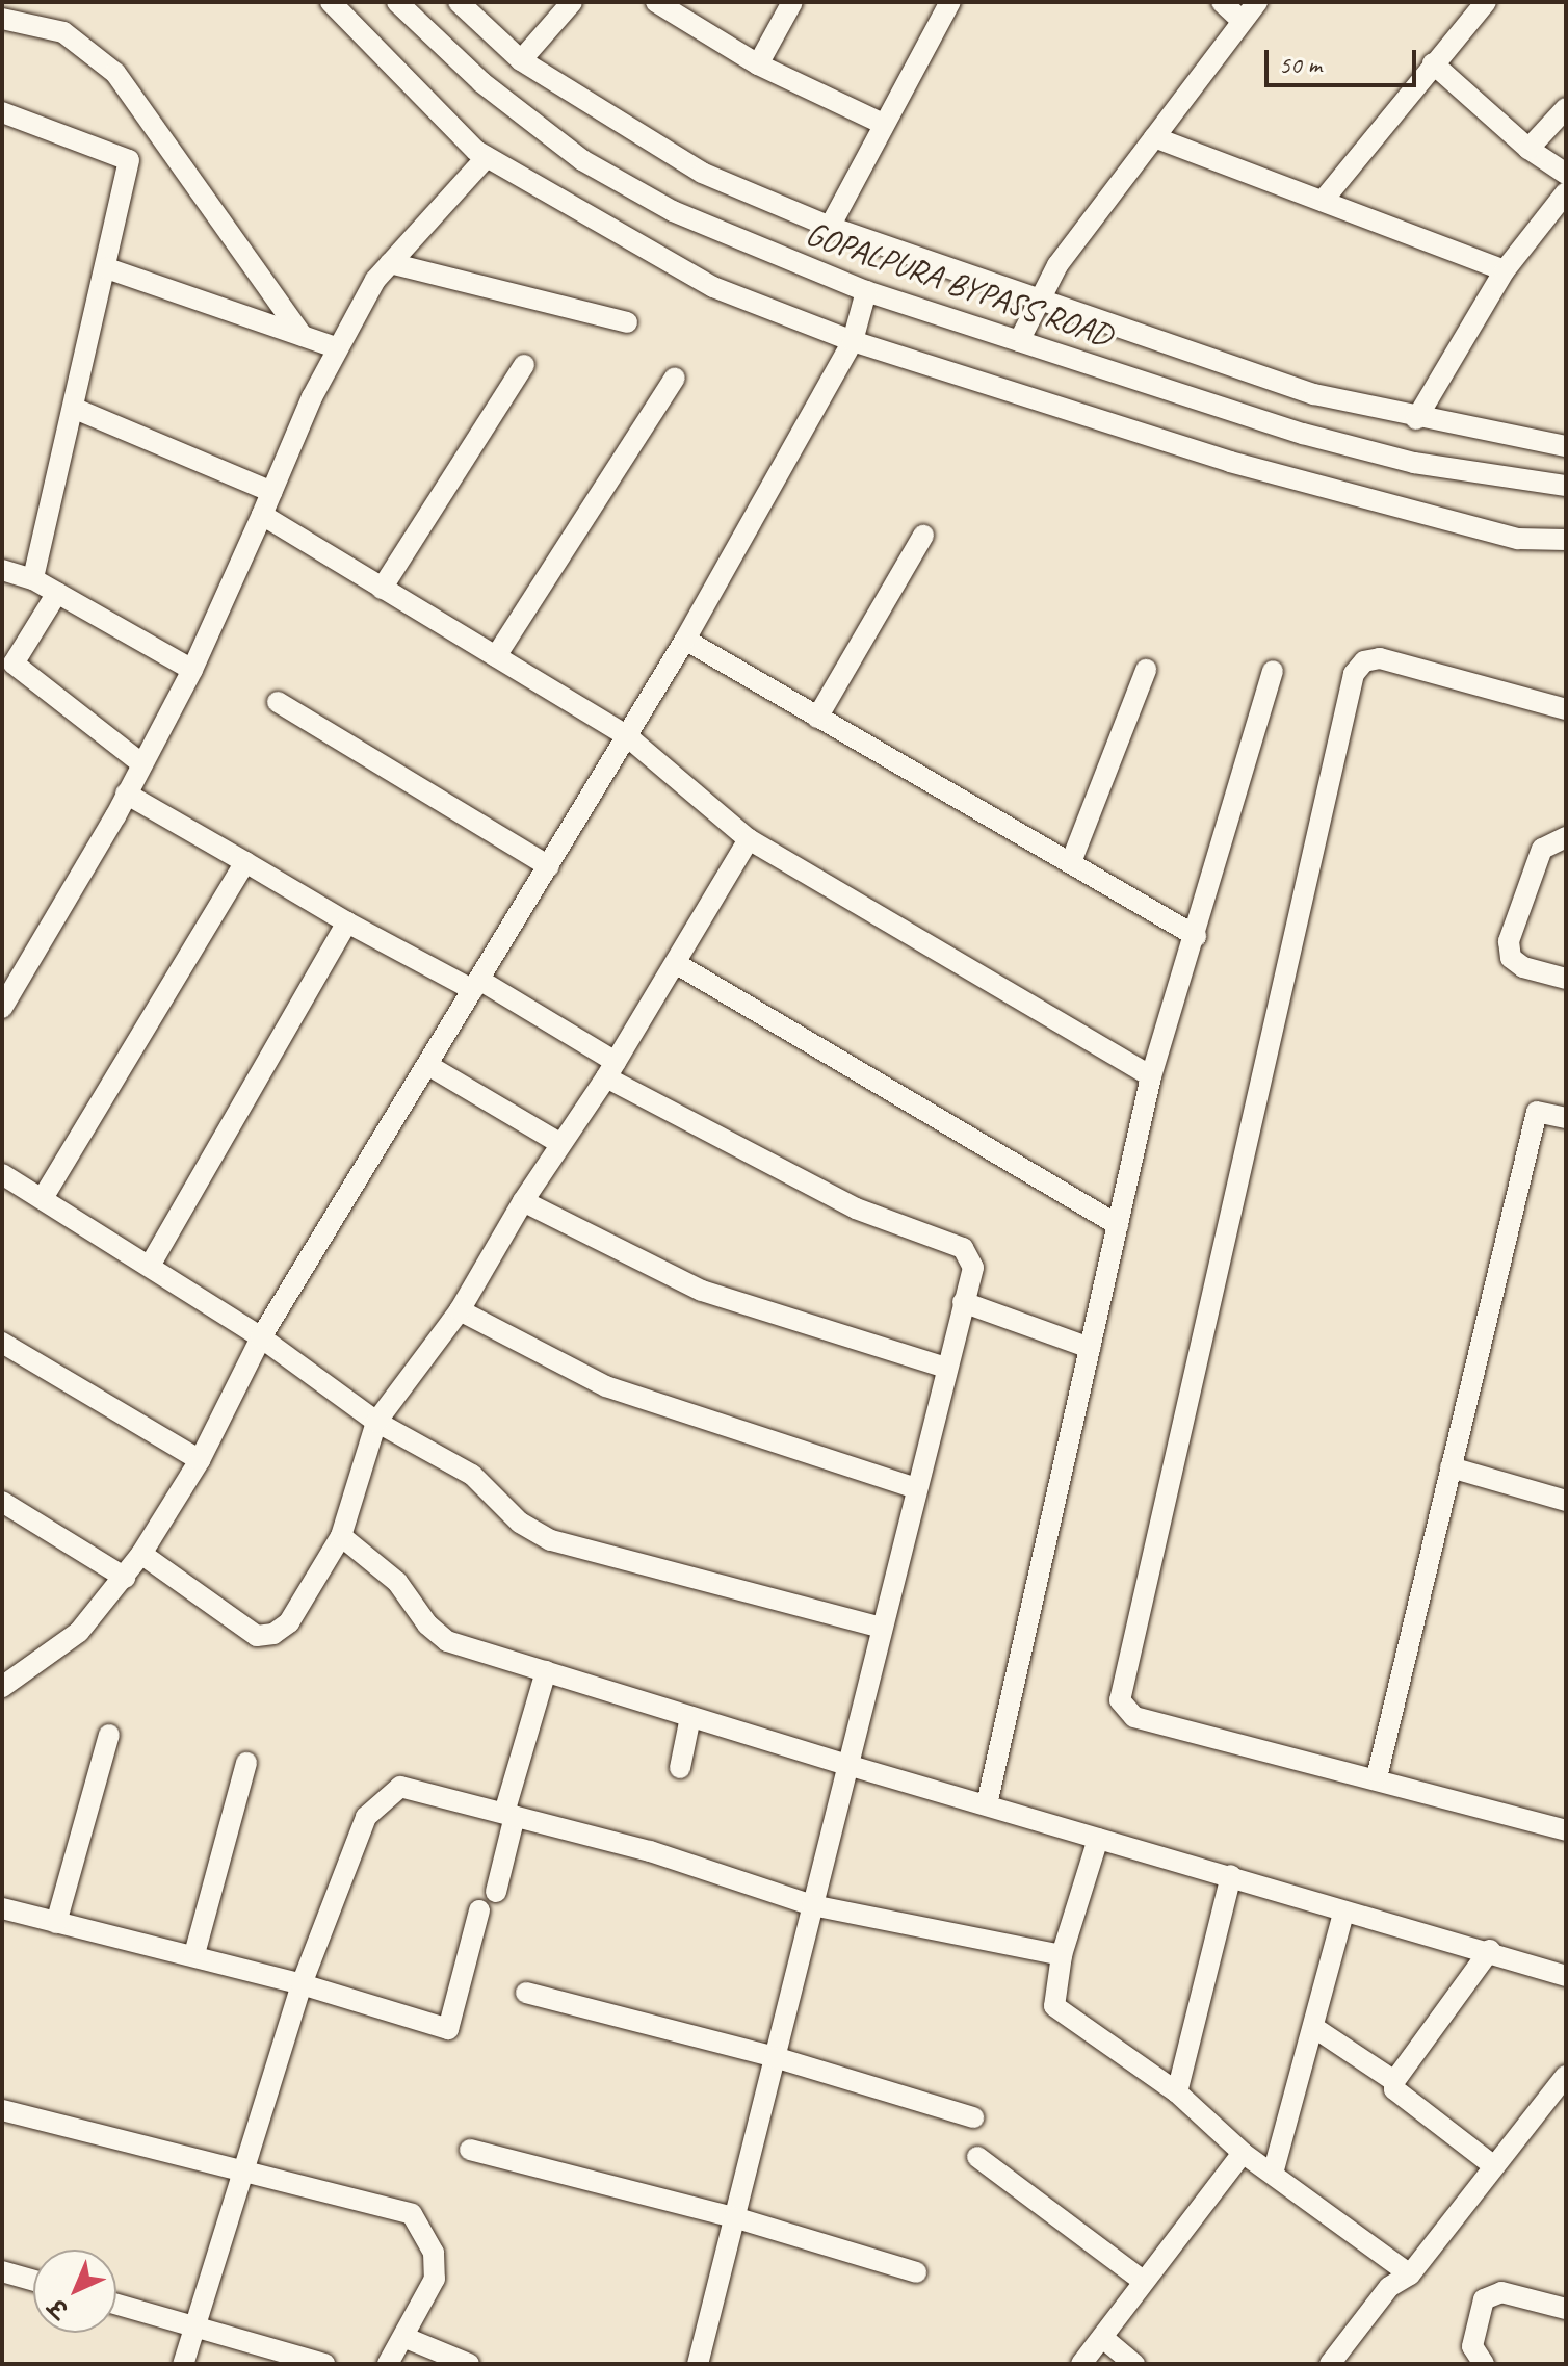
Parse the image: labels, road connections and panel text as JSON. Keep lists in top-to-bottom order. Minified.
{"streets":{"street":["GOPALPURA BYPASS ROAD"]},"scale_bar":"50 m","north":"bottom left"}
